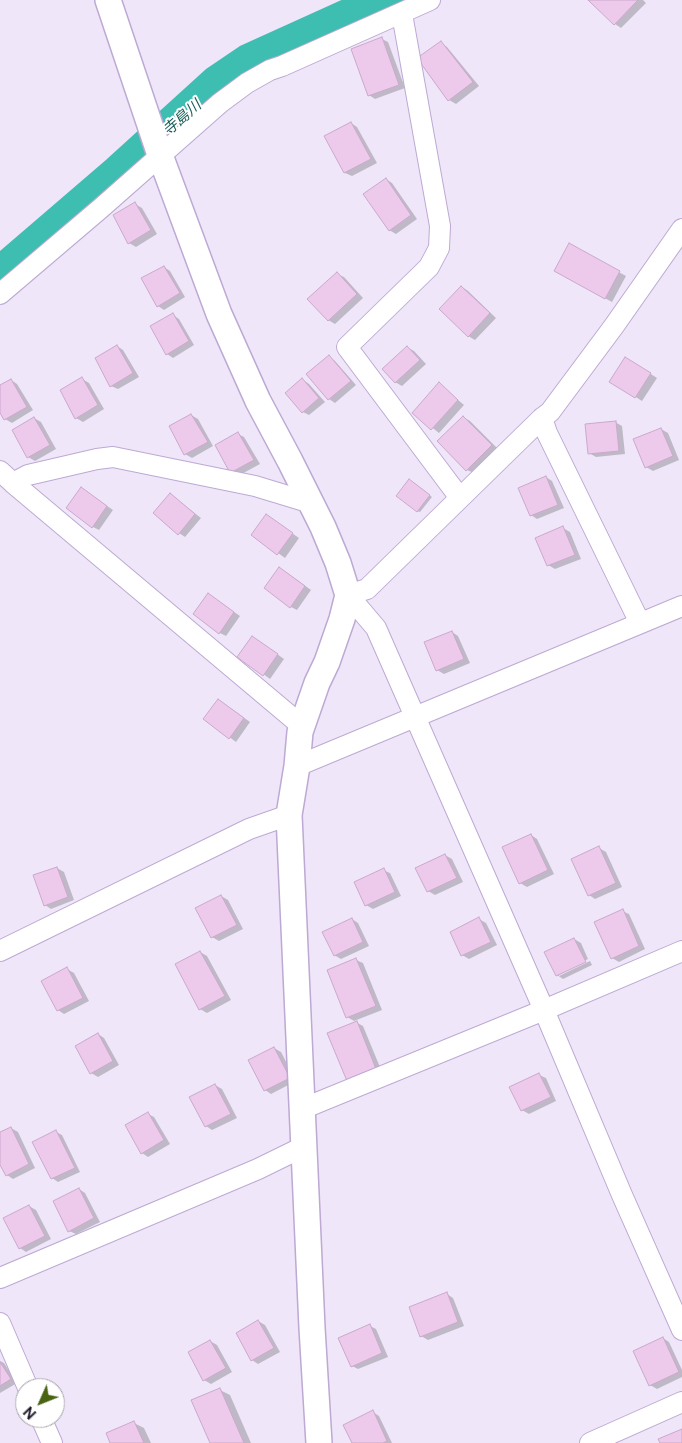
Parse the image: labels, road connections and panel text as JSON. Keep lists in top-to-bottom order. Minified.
{"water":["寺島川"],"north":"bottom left"}
